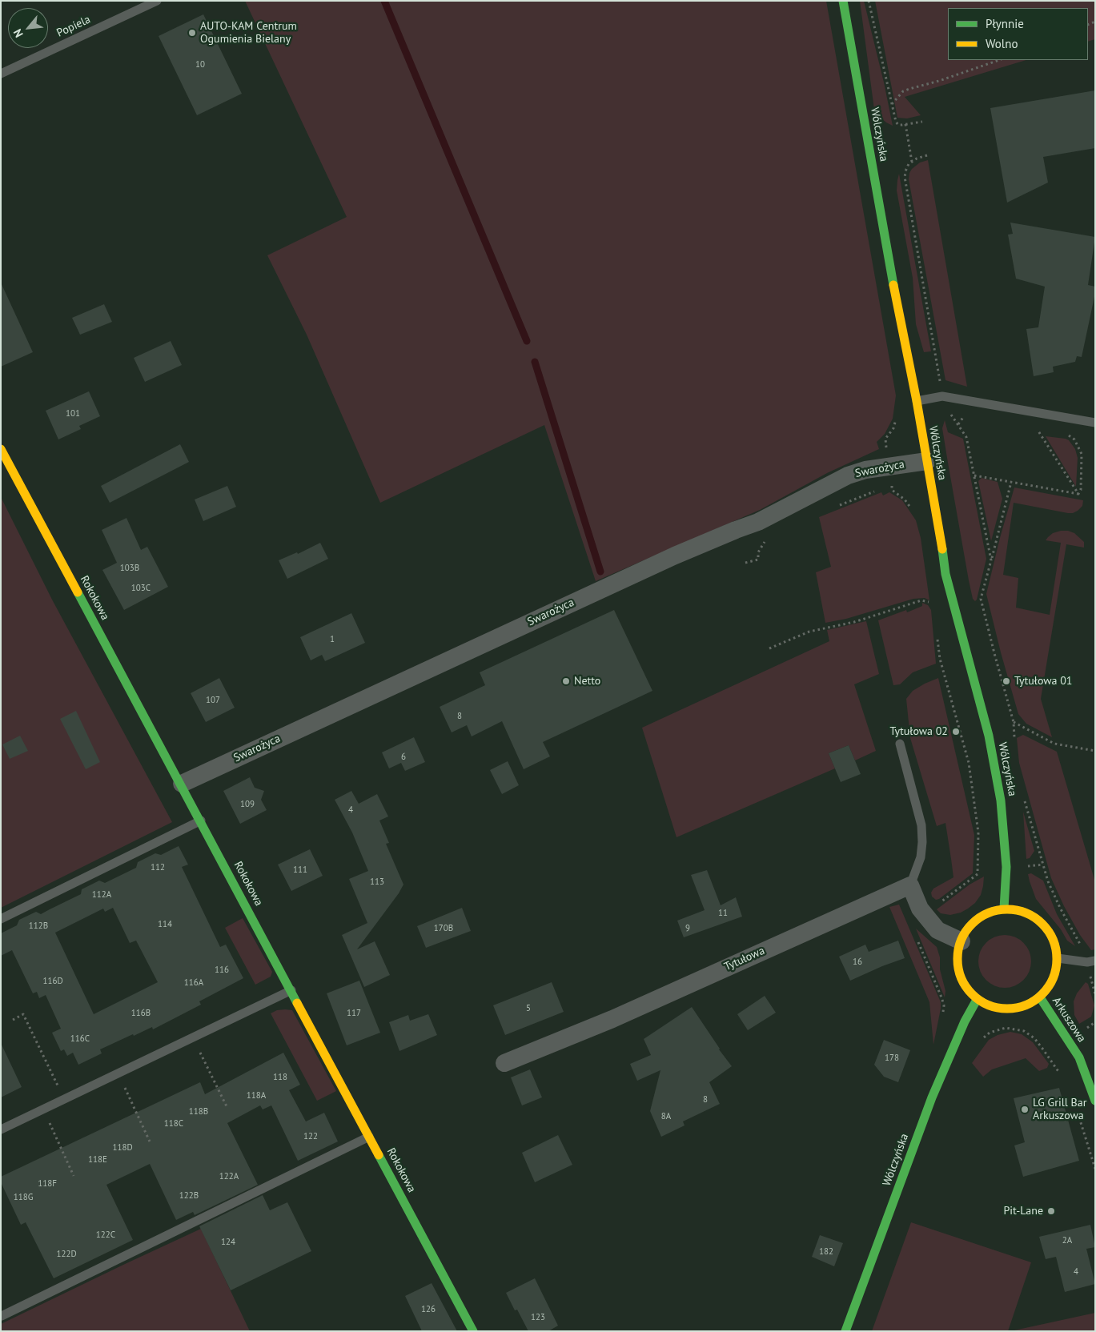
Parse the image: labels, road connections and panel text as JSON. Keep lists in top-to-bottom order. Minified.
{"streets":{"main road":["Wólczyńska","Rokokowa","Arkuszowa"],"street":["Swarożyca","Tytułowa"],"lane":["Popiela"]},"crossings":[["Wólczyńska","Swarożyca"],["Wólczyńska","Arkuszowa"],["Swarożyca","Rokokowa"]],"places":["AUTO-KAM Centrum Ogumienia Bielany","Netto","Tytułowa 01","Tytułowa 02","LG Grill Bar Arkuszowa","Pit-Lane"],"house_numbers":["10","101","103B","103C","1","107","8","6","109","4","112","111","113","112A","11","114","112B","170B","9","16","116","116D","116A","5","116B","117","116C","178","118","118A","8","118B","8A","118C","122","118D","118E","122A","118F","122B","118G","122C","2A","124","182","122D","4","126","123"],"legend":["Płynnie","Wolno"],"north":"bottom left"}
